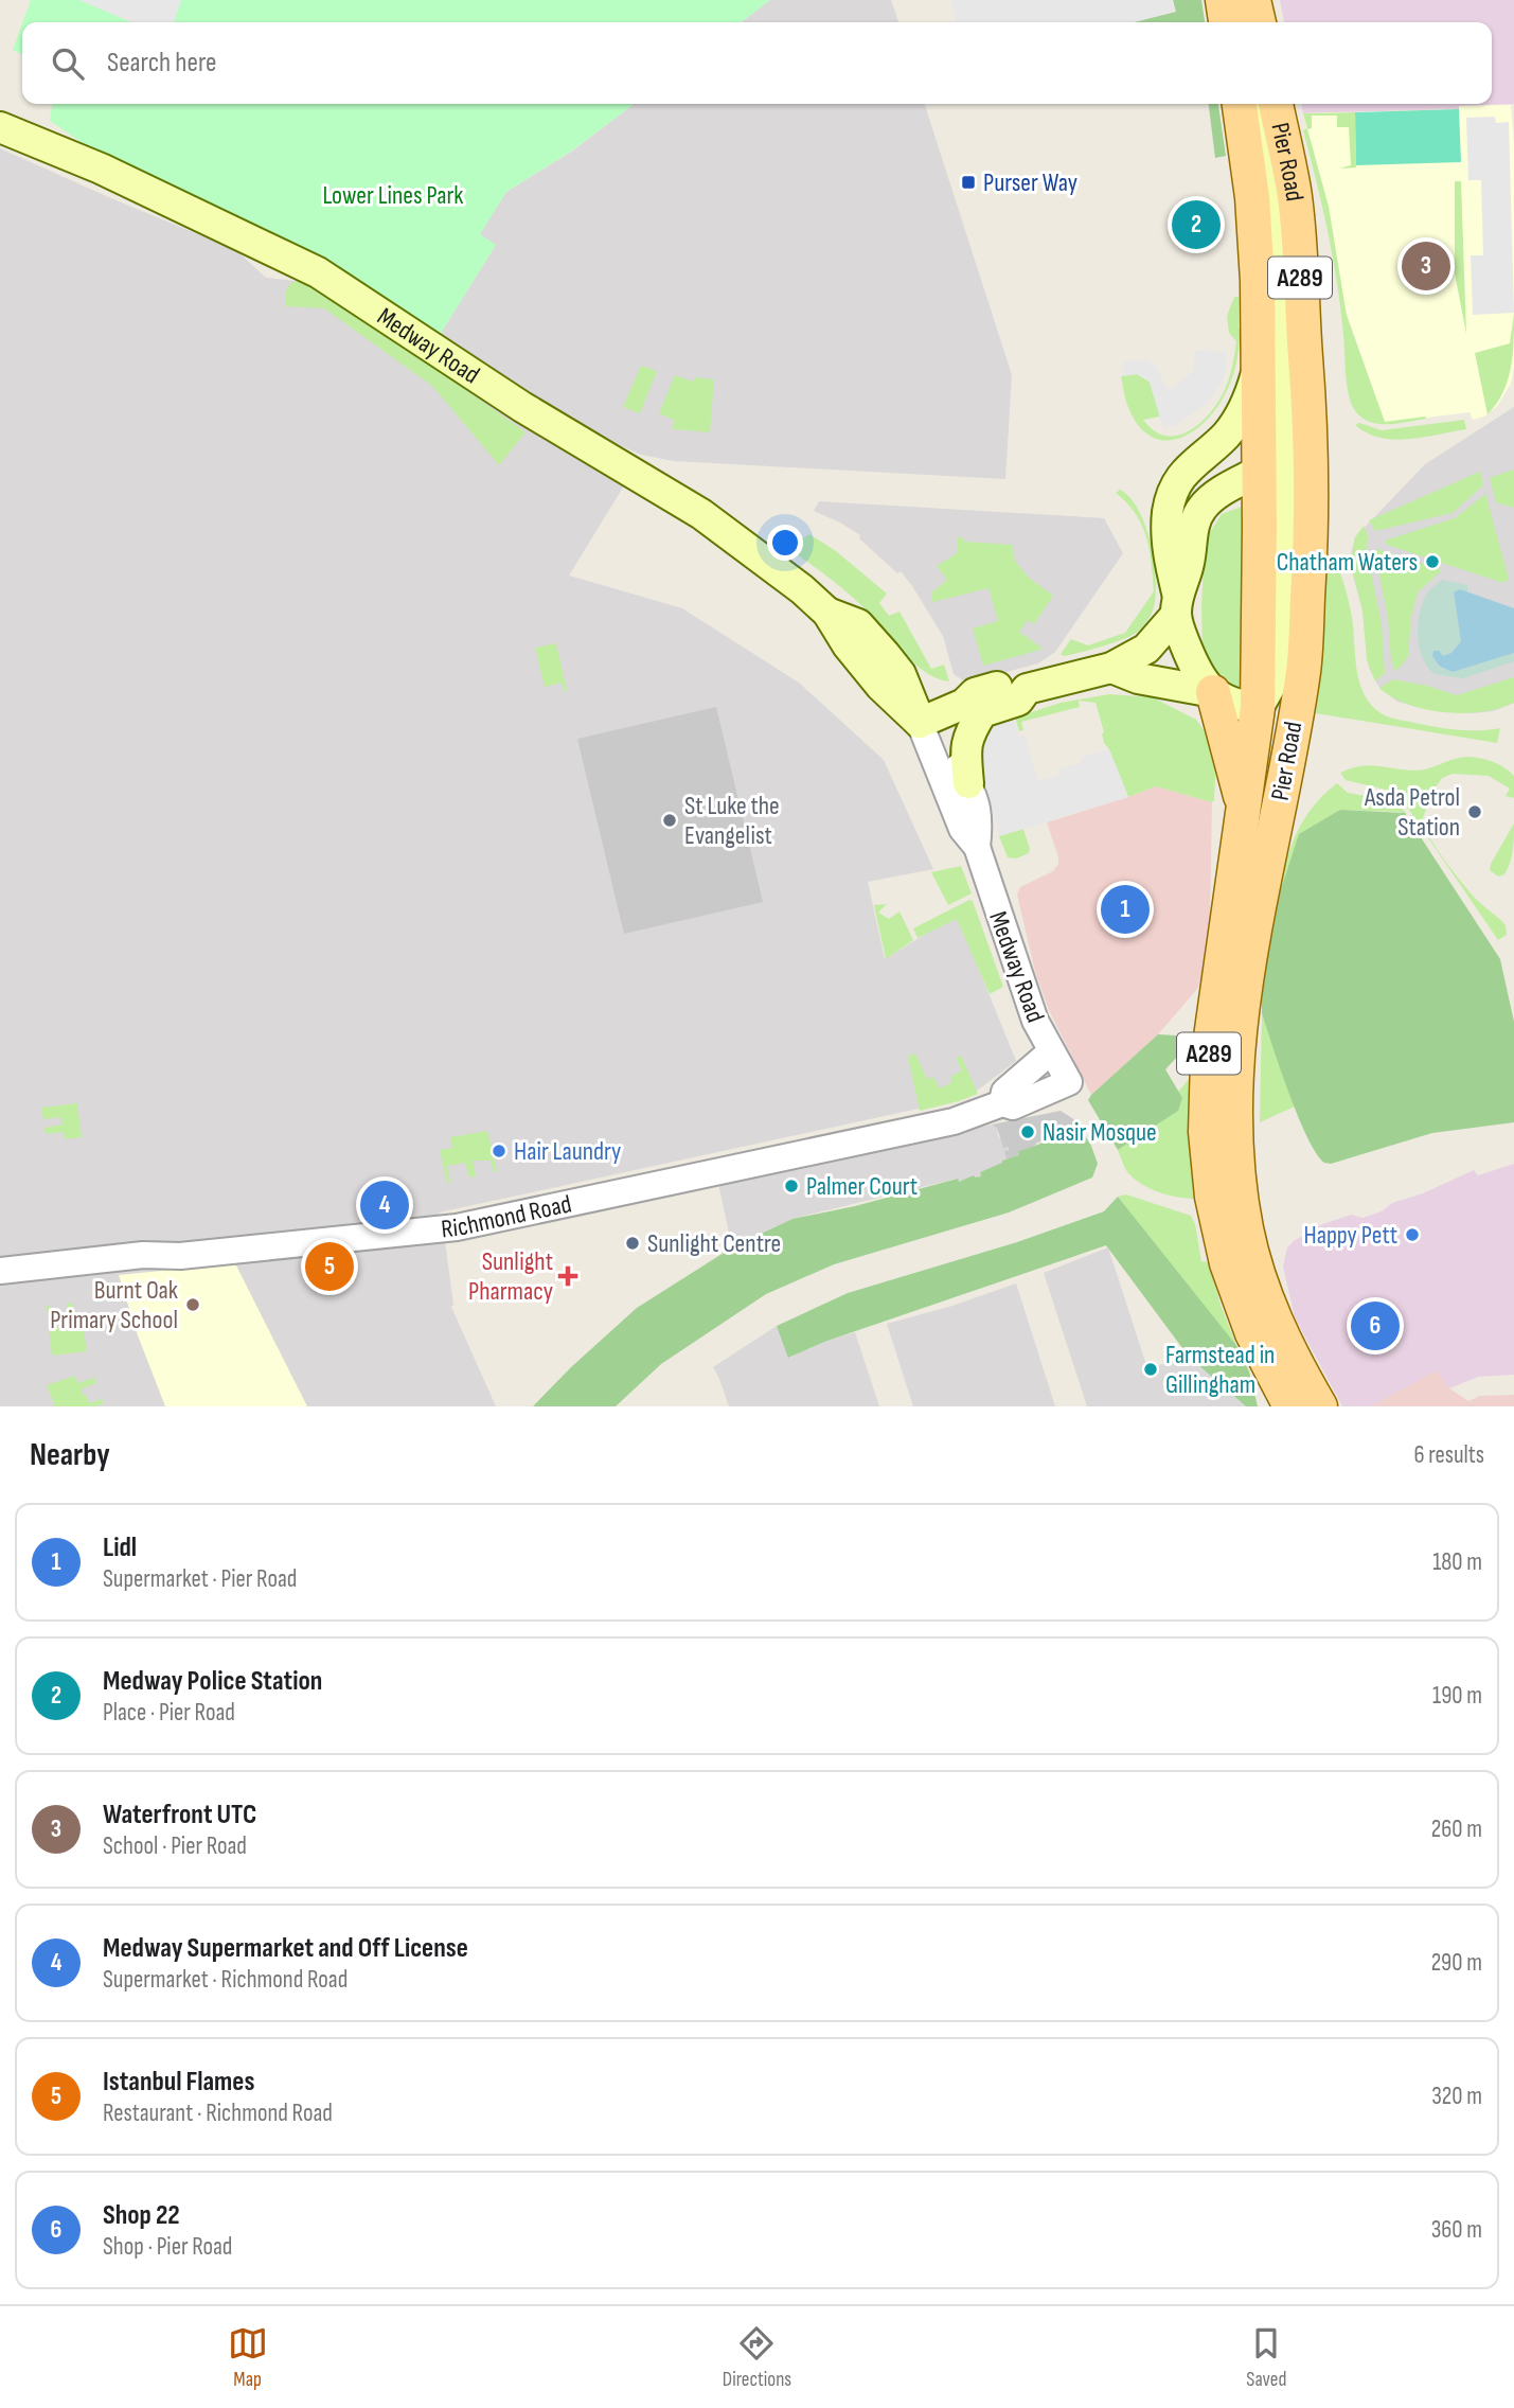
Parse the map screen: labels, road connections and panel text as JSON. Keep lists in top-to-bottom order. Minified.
{"streets":{"main road":["Pier Road","A289","Medway Road"],"street":["Richmond Road"]},"crossings":[["Medway Road","Richmond Road"]],"parks":["Lower Lines Park"],"places":{"transit":["Purser Way"],"other":["Chatham Waters","Asda Petrol Station","St Luke the Evangelist","Nasir Mosque","Hair Laundry","Palmer Court","Happy Pett","Sunlight Centre","Burnt Oak Primary School","Farmstead in Gillingham"],"health":["Sunlight Pharmacy"]},"page":{"search":"Search here","pins":["2","3","1","4","5","6"],"heading":["Nearby","6 results"],"list":[{"mark":"1","name":"Lidl","note":"Supermarket · Pier Road","value":"180 m"},{"mark":"2","name":"Medway Police Station","note":"Place · Pier Road","value":"190 m"},{"mark":"3","name":"Waterfront UTC","note":"School · Pier Road","value":"260 m"},{"mark":"4","name":"Medway Supermarket and Off License","note":"Supermarket · Richmond Road","value":"290 m"},{"mark":"5","name":"Istanbul Flames","note":"Restaurant · Richmond Road","value":"320 m"},{"mark":"6","name":"Shop 22","note":"Shop · Pier Road","value":"360 m"}],"nav":["Map","Directions","Saved"]}}
